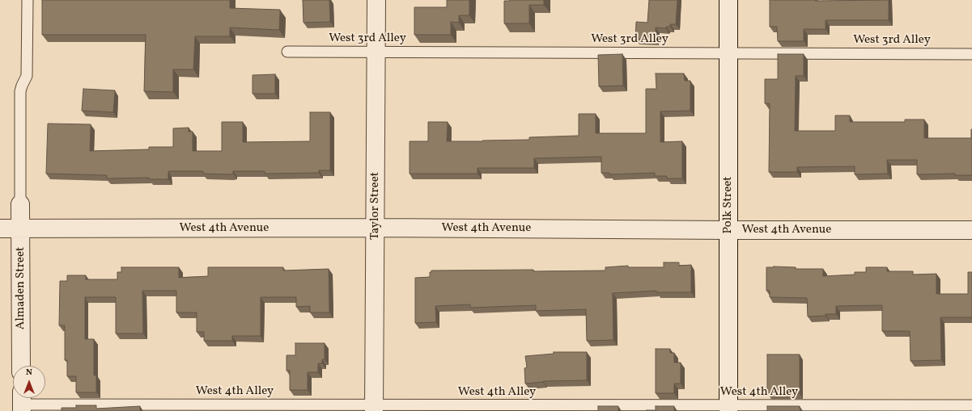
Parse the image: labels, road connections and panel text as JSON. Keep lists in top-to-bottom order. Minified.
{"streets":{"street":["Polk Street","Taylor Street","West 4th Avenue","Almaden Street"],"lane":["West 3rd Alley","West 4th Alley"]},"crossings":[["West 3rd Alley","Polk Street"],["West 3rd Alley","Taylor Street"],["Polk Street","West 4th Avenue"],["Polk Street","West 4th Alley"],["Taylor Street","West 4th Avenue"],["Taylor Street","West 4th Alley"],["West 4th Avenue","Almaden Street"]],"north":"top"}
